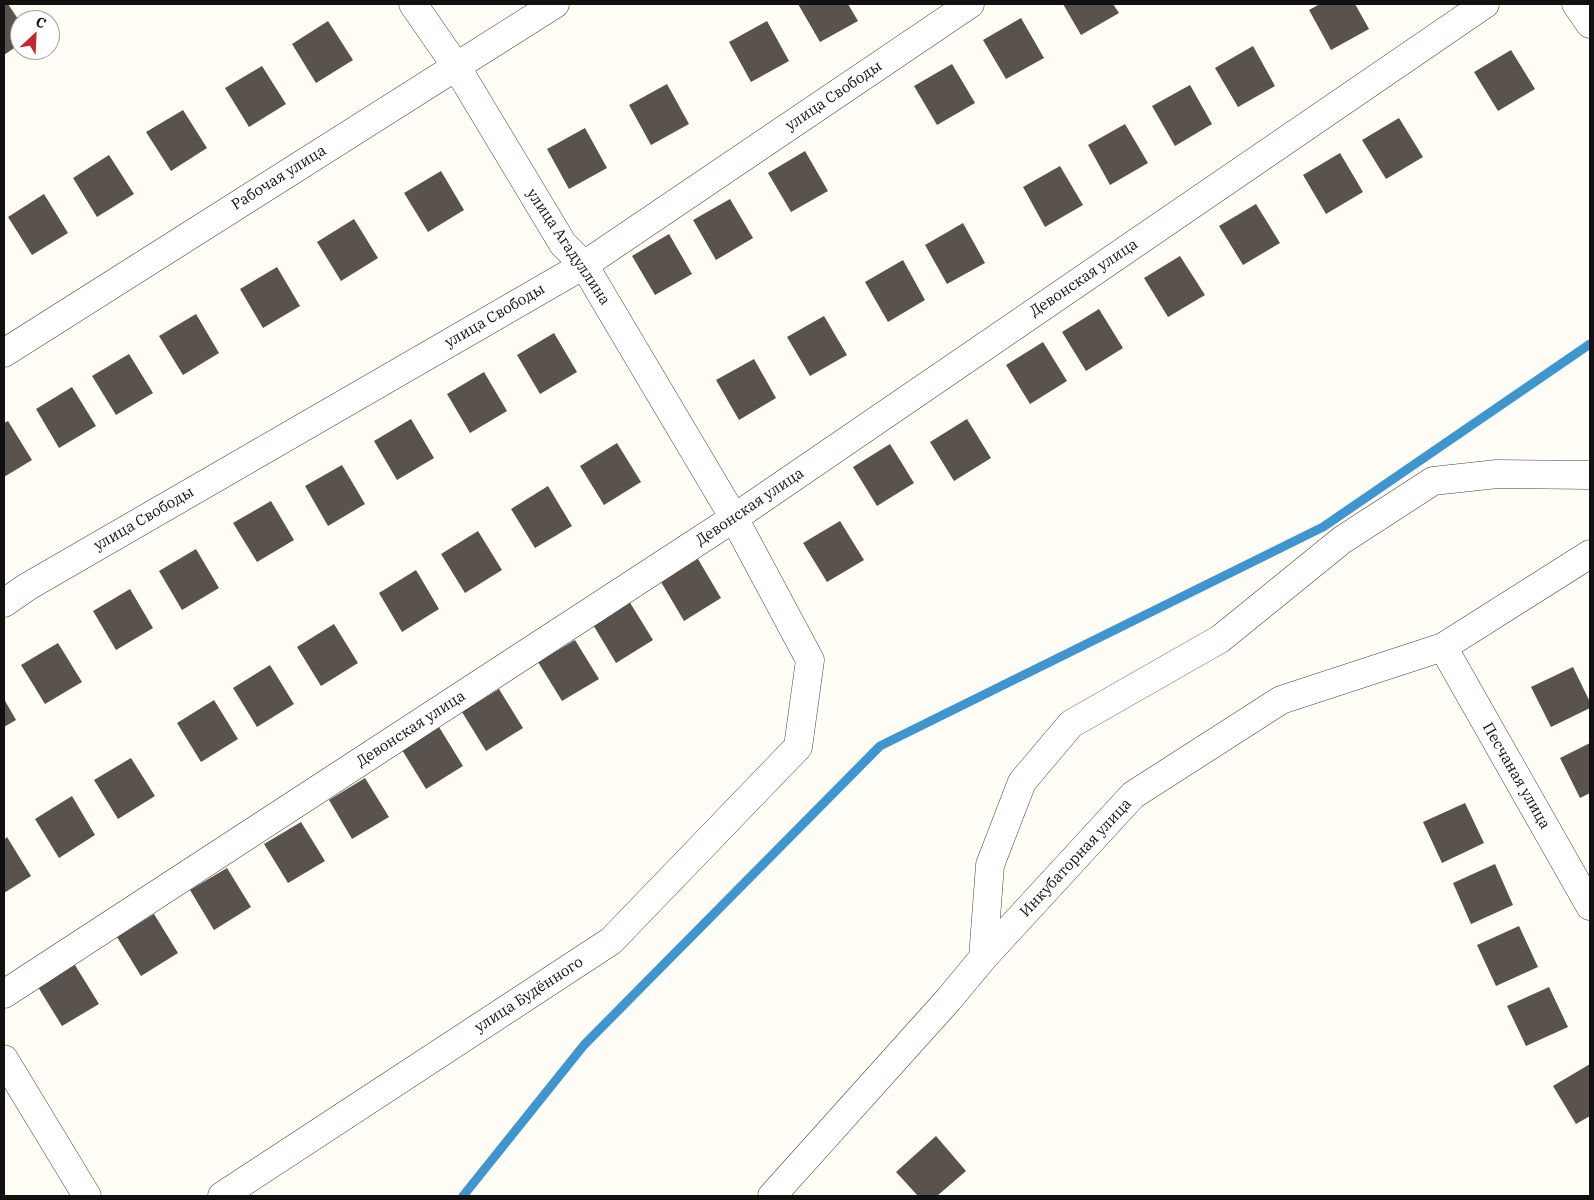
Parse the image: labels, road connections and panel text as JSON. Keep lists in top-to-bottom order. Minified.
{"streets":{"street":["улица Свободы","Рабочая улица","улица Агадуллина","Девонская улица","Песчаная улица","Инкубаторная улица","улица Будённого"]},"crossings":[["улица Свободы","улица Агадуллина"],["Рабочая улица","улица Агадуллина"],["улица Агадуллина","Девонская улица"],["улица Агадуллина","улица Будённого"],["Песчаная улица","Инкубаторная улица"]],"north":"top right"}
